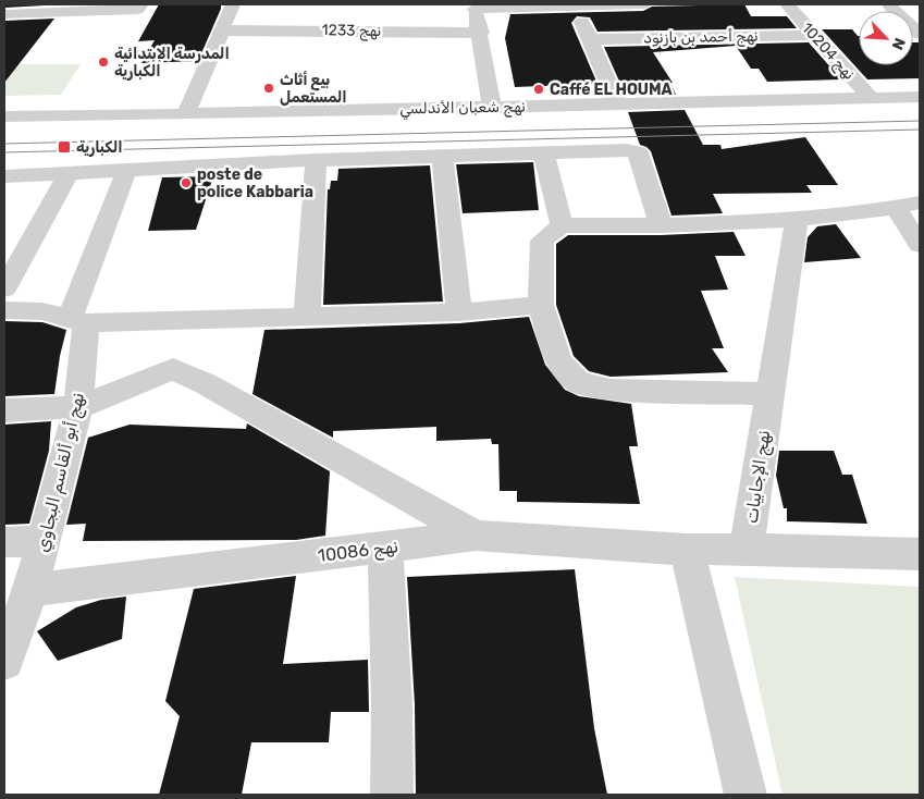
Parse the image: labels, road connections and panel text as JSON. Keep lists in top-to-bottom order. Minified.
{"streets":{"street":["نهج 1233","نهج أحمد بن بازنود","نهج 10204","نهج شعبان الأندلسي","نهج أبو ألقاسم البجاوي","نهج الإجابيات","نهج 10086"]},"crossings":[["نهج أحمد بن بازنود","نهج 10204"],["نهج 10204","نهج شعبان الأندلسي"],["نهج أبو ألقاسم البجاوي","نهج 10086"],["نهج الإجابيات","نهج 10086"]],"places":{"other":["المدرسة الإبتدائية الكبارية","بيع أثاث المستعمل","Caffé EL HOUMA","poste de police Kabbaria"],"transit":["الكبارية"]},"north":"bottom right"}
